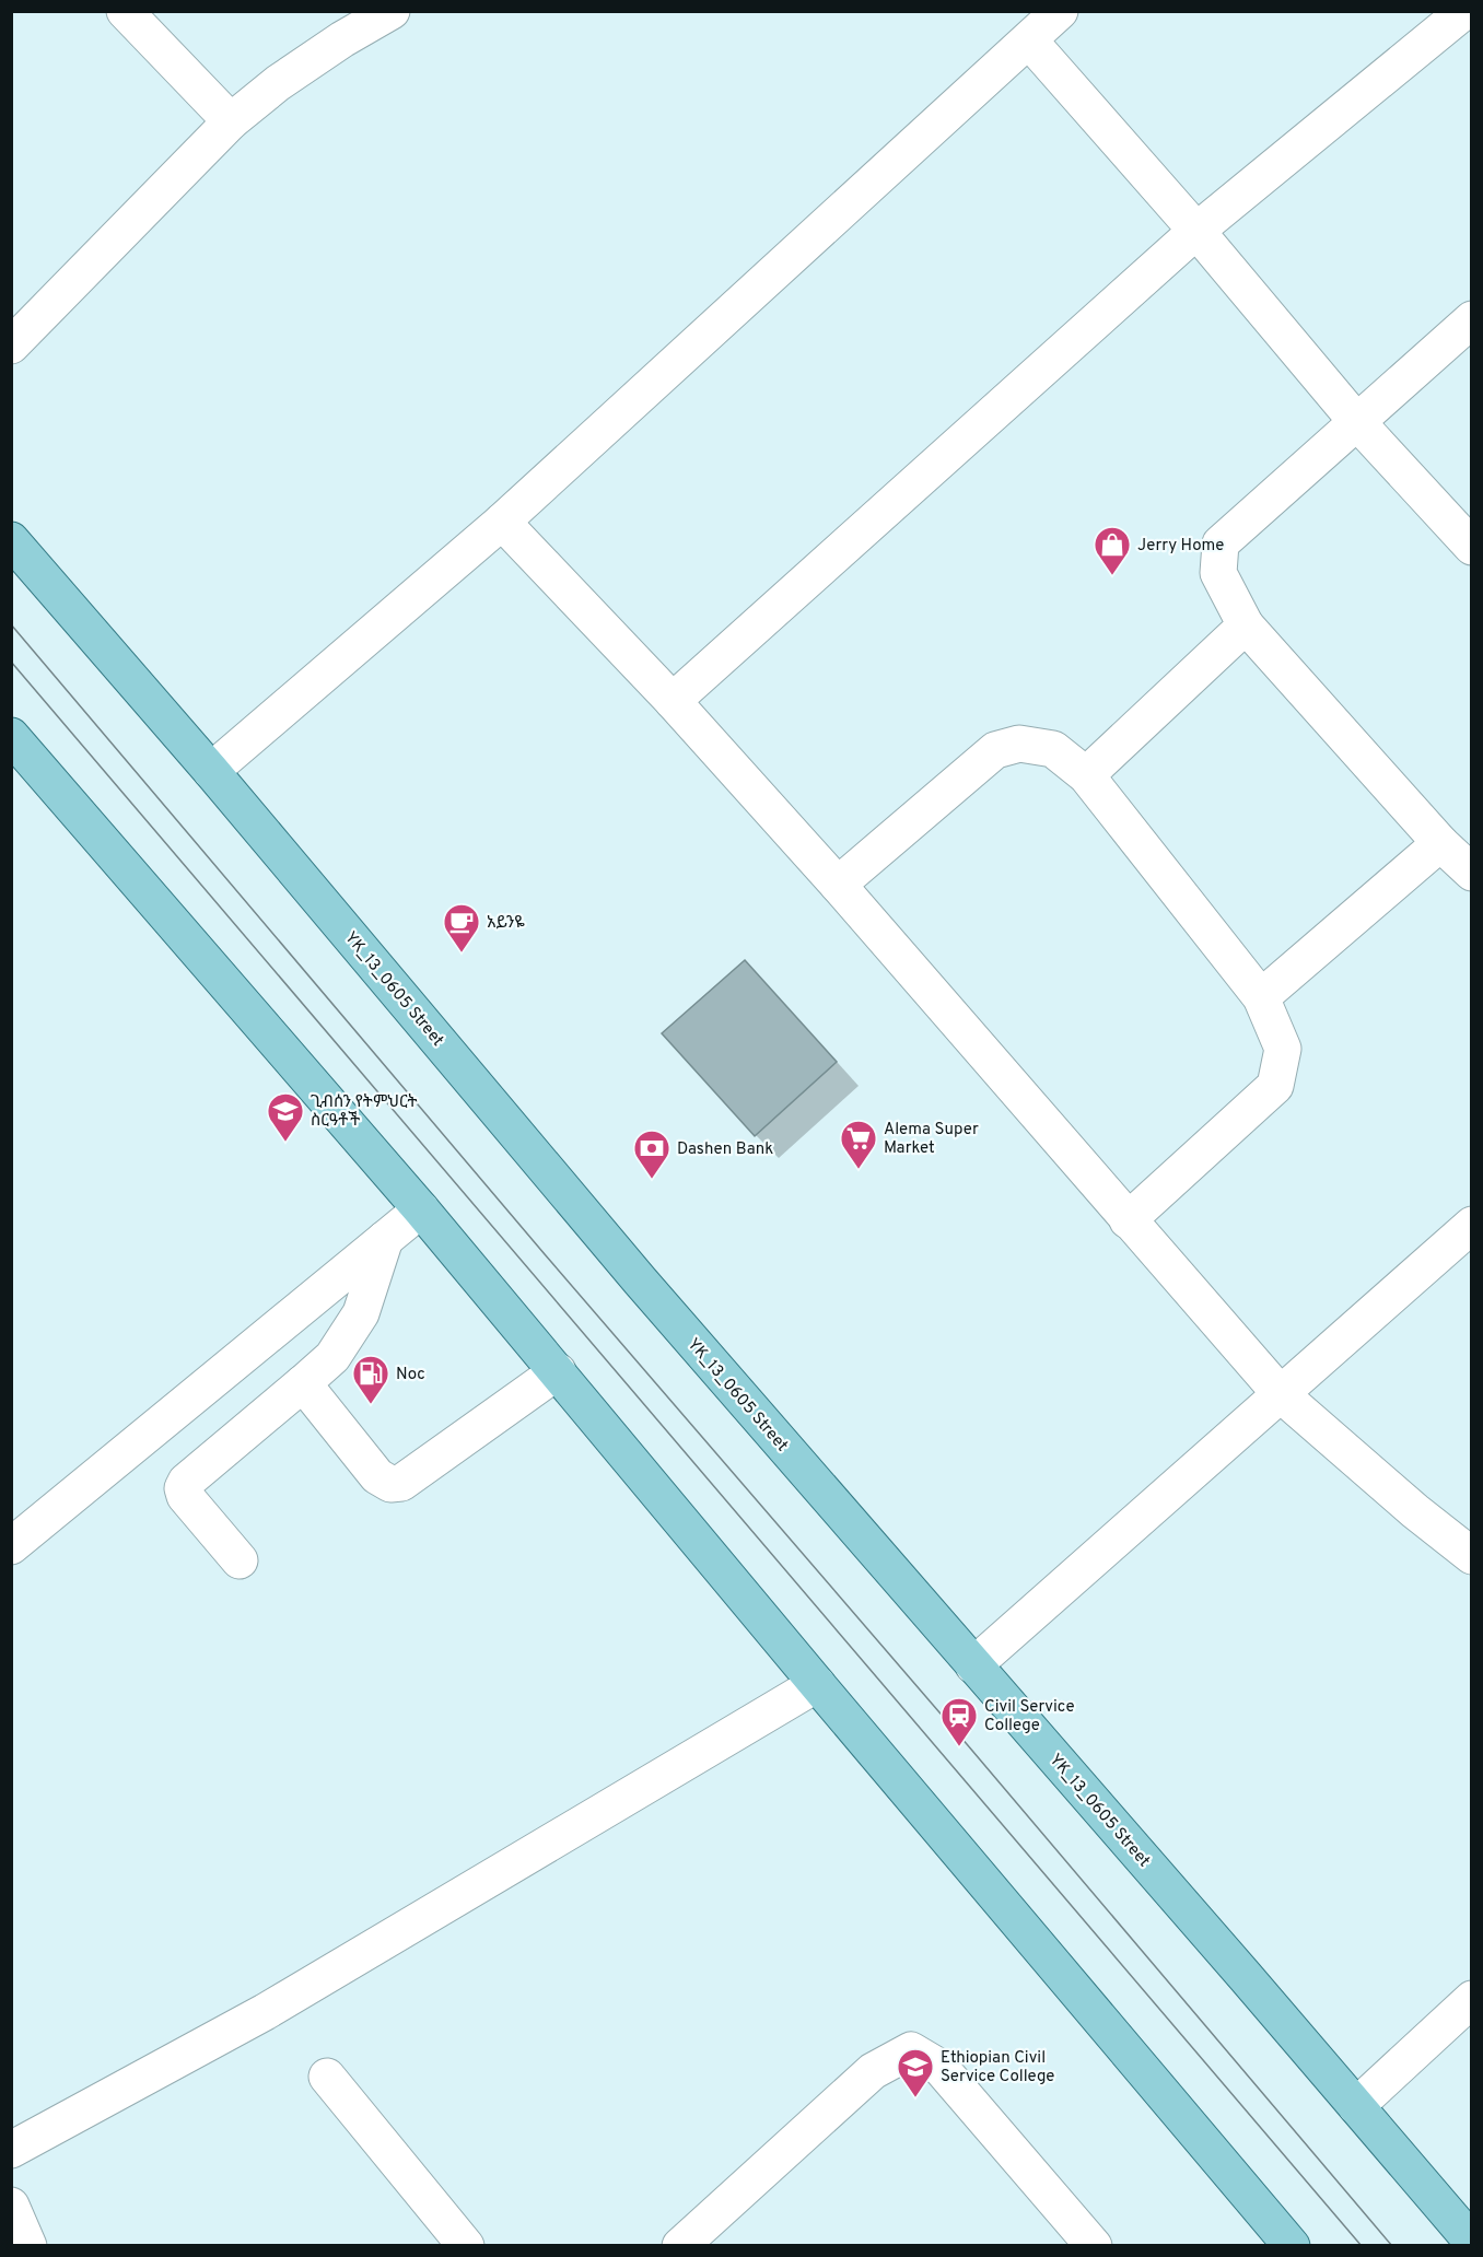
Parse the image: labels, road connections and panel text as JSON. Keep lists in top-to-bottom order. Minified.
{"streets":{"main road":["YK_13_0605 Street"]},"places":{"shop":["Jerry Home"],"cafe":["አይንዬ"],"school or university":["ጊብሰን የትምህርት ስርዓቶች","Ethiopian Civil Service College"],"supermarket":["Alema Super Market"],"bank":["Dashen Bank"],"fuel station":["Noc"],"station":["Civil Service College"]}}
